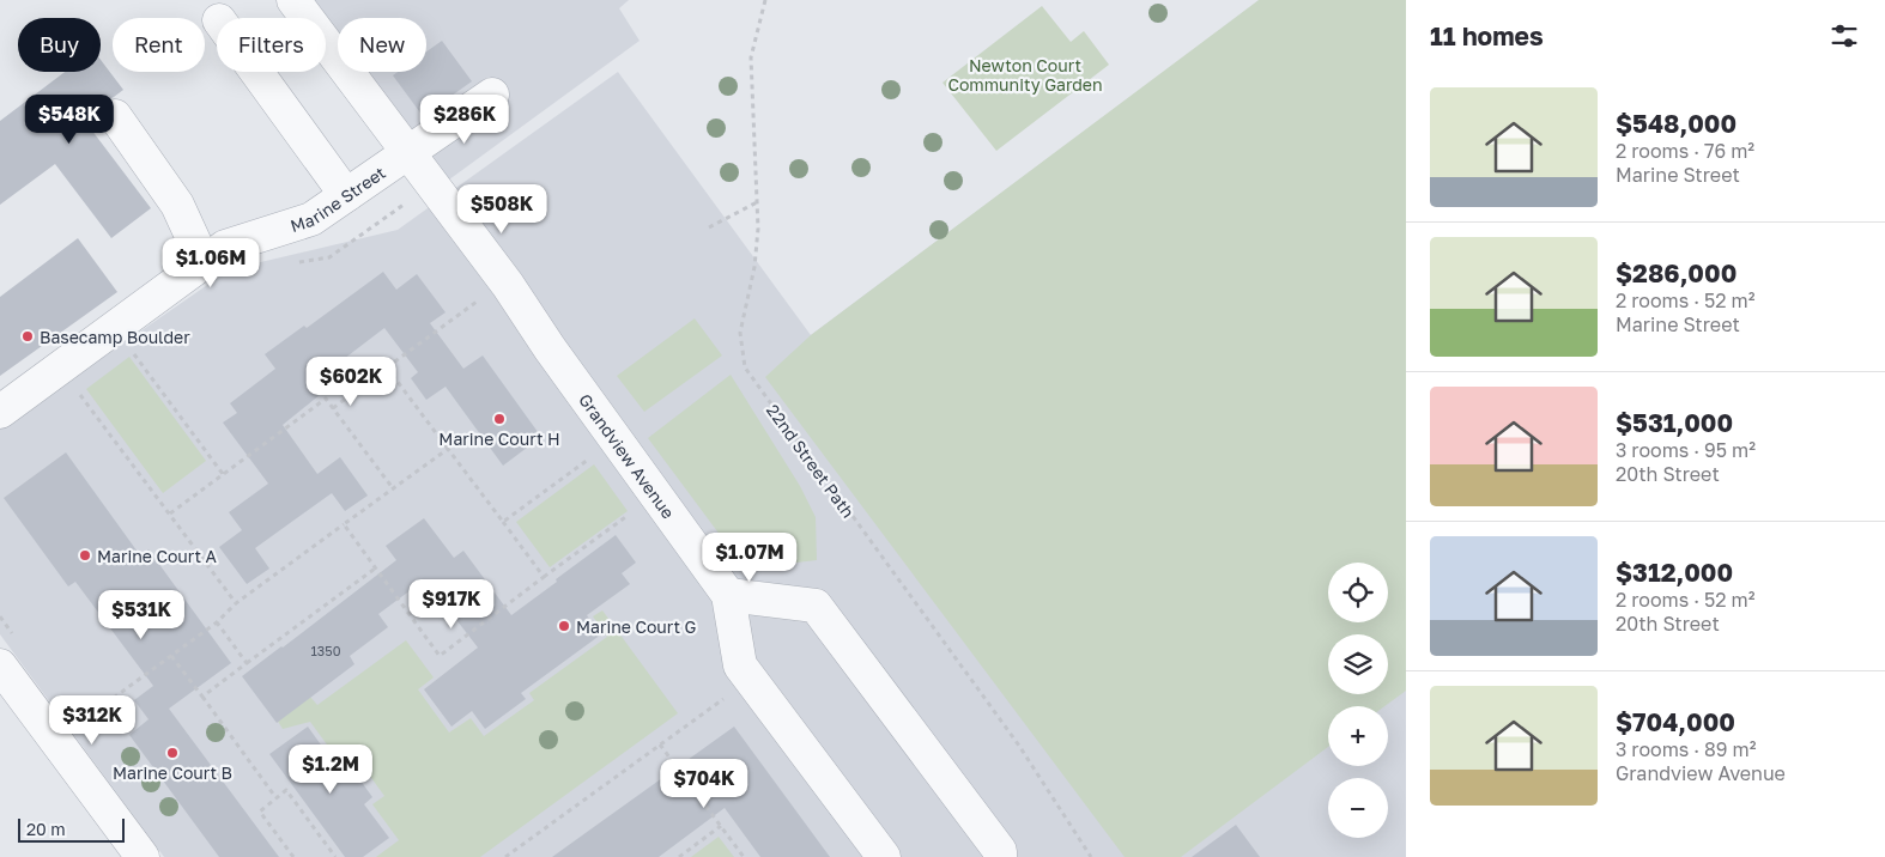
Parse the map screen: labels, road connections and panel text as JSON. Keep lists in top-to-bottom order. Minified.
{"streets":{"street":["Marine Street","Grandview Avenue"],"path":["22nd Street Path"]},"crossings":[["Marine Street","Grandview Avenue"]],"parks":["Newton Court Community Garden"],"places":["Basecamp Boulder","Marine Court H","Marine Court A","Marine Court G","Marine Court B"],"house_numbers":["1350"],"scale_bar":"20 m","page":{"heading":"11 homes","chip":["Buy","Rent","Filters","New"],"list":[{"name":"$548,000","note":"2 rooms · 76 m² · Marine Street"},{"name":"$286,000","note":"2 rooms · 52 m² · Marine Street"},{"name":"$531,000","note":"3 rooms · 95 m² · 20th Street"},{"name":"$312,000","note":"2 rooms · 52 m² · 20th Street"},{"name":"$704,000","note":"3 rooms · 89 m² · Grandview Avenue"}],"price":["$548K","$286K","$508K","$1.06M","$602K","$1.07M","$917K","$531K","$312K","$1.2M","$704K"],"map_buttons":["+","−"],"scale":"20 m"}}
